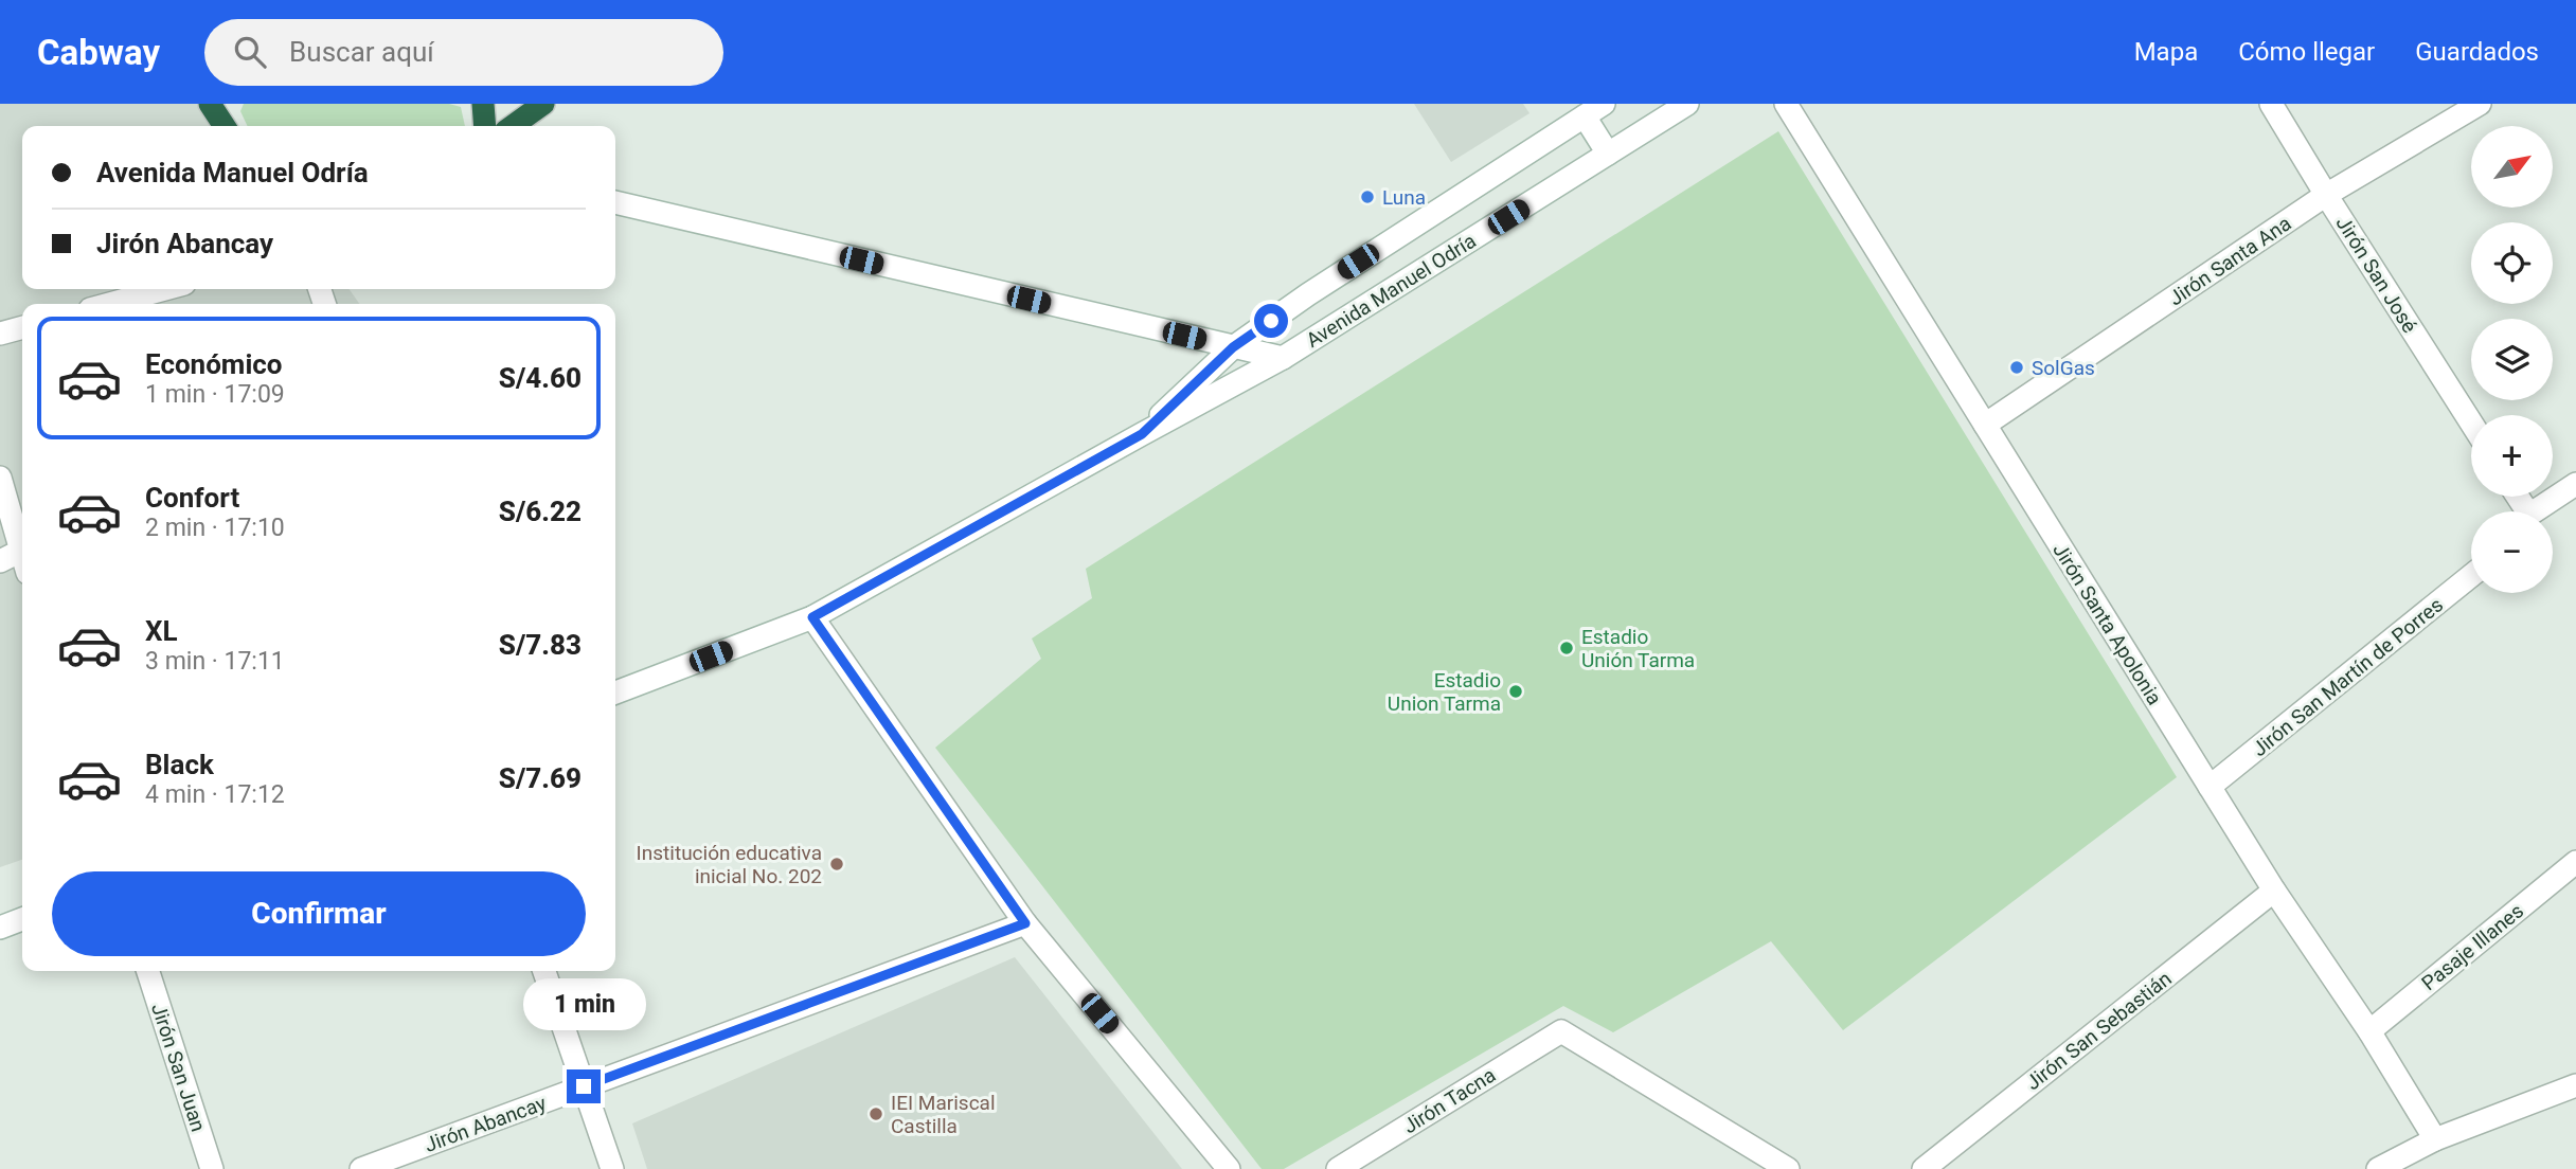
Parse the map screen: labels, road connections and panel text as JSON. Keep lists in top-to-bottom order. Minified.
{"streets":{"street":["Jirón Santa Ana","Jirón San José","Avenida Manuel Odría","Jirón Santa Apolonia","Jirón San Martín de Porres","Pasaje Illanes","Jirón San Sebastián","Jirón San Juan","Jirón Tacna","Jirón Abancay"]},"crossings":[["Jirón Santa Ana","Jirón San José"],["Jirón Santa Ana","Jirón Santa Apolonia"],["Jirón Santa Apolonia","Jirón San Martín de Porres"],["Jirón Santa Apolonia","Pasaje Illanes"],["Jirón Santa Apolonia","Jirón San Sebastián"]],"places":["Luna","SolGas","Estadio Unión Tarma","Estadio Union Tarma","Institución educativa inicial No. 202","IEI Mariscal Castilla"],"north":"top right","page":{"header":"Cabway","search":"Buscar aquí","nav":["Mapa","Cómo llegar","Guardados"],"map_buttons":["+","−"],"banner":["Avenida Manuel Odría","Jirón Abancay"],"list":[{"name":"Económico","note":"1 min · 17:09","value":"S/4.60"},{"name":"Confort","note":"2 min · 17:10","value":"S/6.22"},{"name":"XL","note":"3 min · 17:11","value":"S/7.83"},{"name":"Black","note":"4 min · 17:12","value":"S/7.69"}],"buttons":"Confirmar","bubble":"1 min"}}
